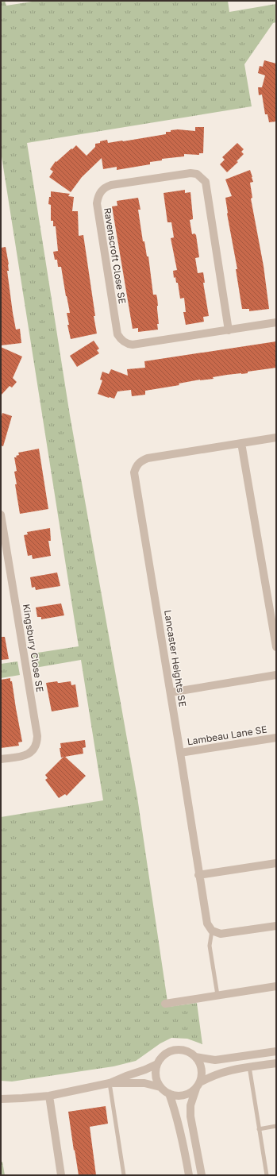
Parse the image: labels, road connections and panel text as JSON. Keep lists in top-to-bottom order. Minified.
{"streets":{"street":["Ravenscroft Close SE","Kingsbury Close SE","Lancaster Heights SE","Lambeau Lane SE"]},"crossings":[["Lancaster Heights SE","Lambeau Lane SE"]]}
